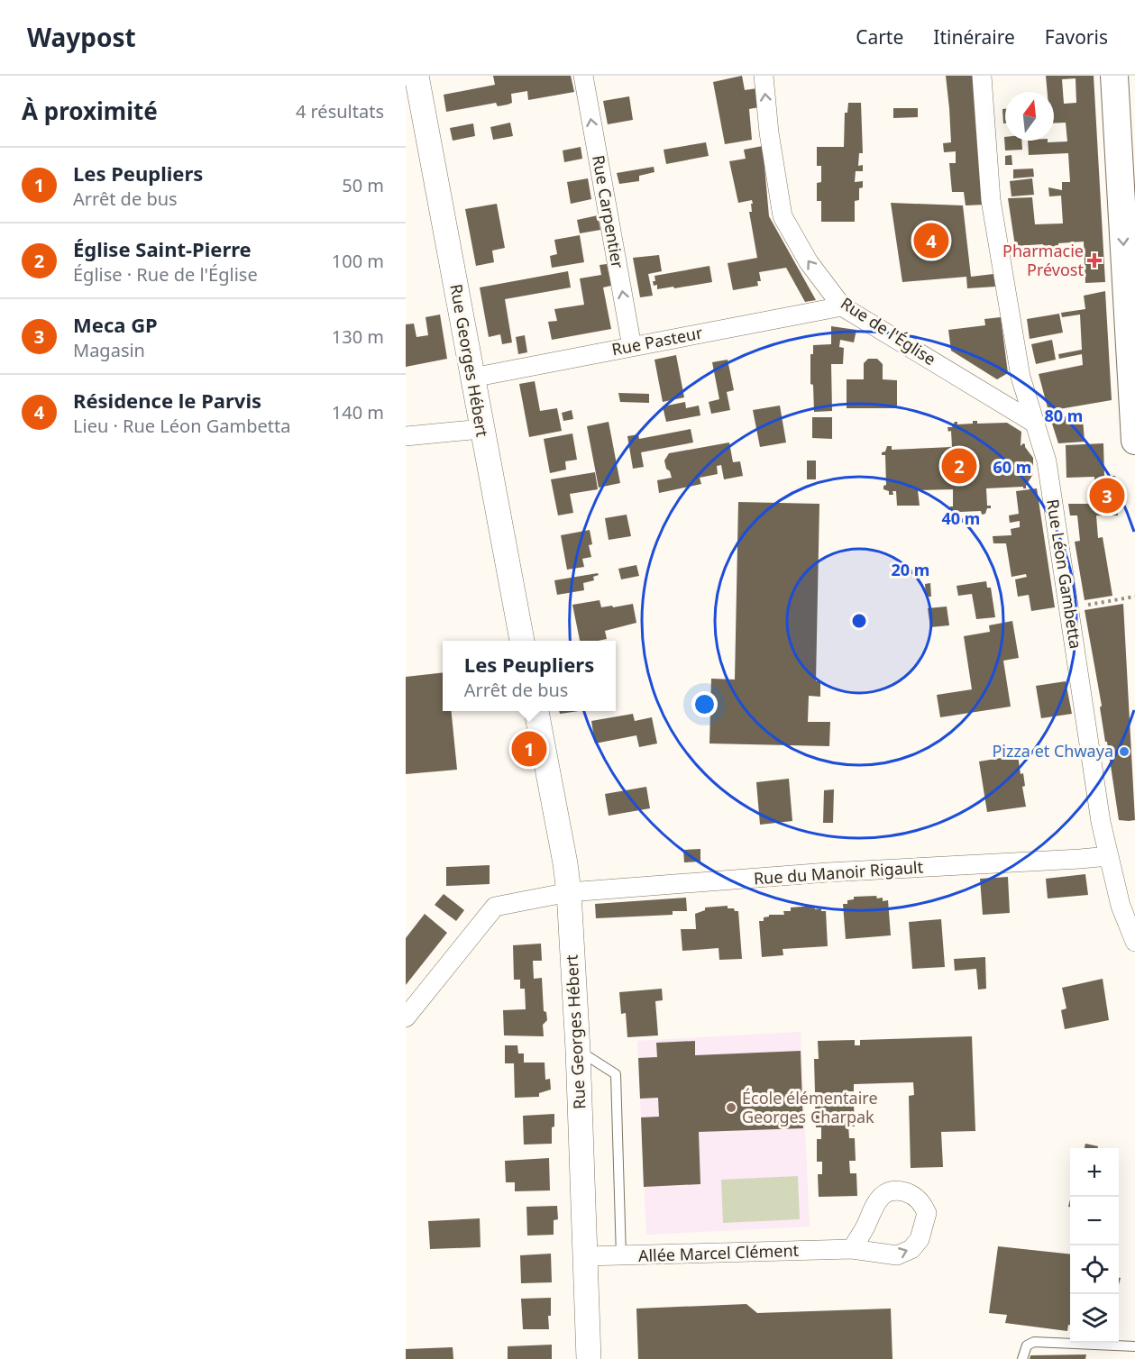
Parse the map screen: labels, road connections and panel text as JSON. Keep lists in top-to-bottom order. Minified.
{"streets":{"street":["Rue Carpentier","Rue de l'Église","Rue Pasteur","Rue Georges Hébert","Rue Léon Gambetta","Rue du Manoir Rigault","Allée Marcel Clément"]},"crossings":[["Rue Carpentier","Rue Pasteur"],["Rue de l'Église","Rue Pasteur"],["Rue de l'Église","Rue Léon Gambetta"],["Rue Pasteur","Rue Georges Hébert"],["Rue Georges Hébert","Rue du Manoir Rigault"],["Rue Georges Hébert","Allée Marcel Clément"],["Rue Léon Gambetta","Rue du Manoir Rigault"]],"one_way":["Rue Carpentier","Rue de l'Église"],"places":{"health":["Pharmacie Prévost"],"other":["Pizza et Chwaya","École élémentaire Georges Charpak"]},"north":"top","page":{"header":"Waypost","nav":["Carte","Itinéraire","Favoris"],"heading":["À proximité","4 résultats"],"list":[{"mark":"1","name":"Les Peupliers","note":"Arrêt de bus","value":"50 m"},{"mark":"2","name":"Église Saint-Pierre","note":"Église · Rue de l'Église","value":"100 m"},{"mark":"3","name":"Meca GP","note":"Magasin","value":"130 m"},{"mark":"4","name":"Résidence le Parvis","note":"Lieu · Rue Léon Gambetta","value":"140 m"}],"pins":["4","2","3","1"],"popup":["Les Peupliers","Arrêt de bus"],"map_buttons":["+","−"]},"rings":["80 m","60 m","40 m","20 m"]}
